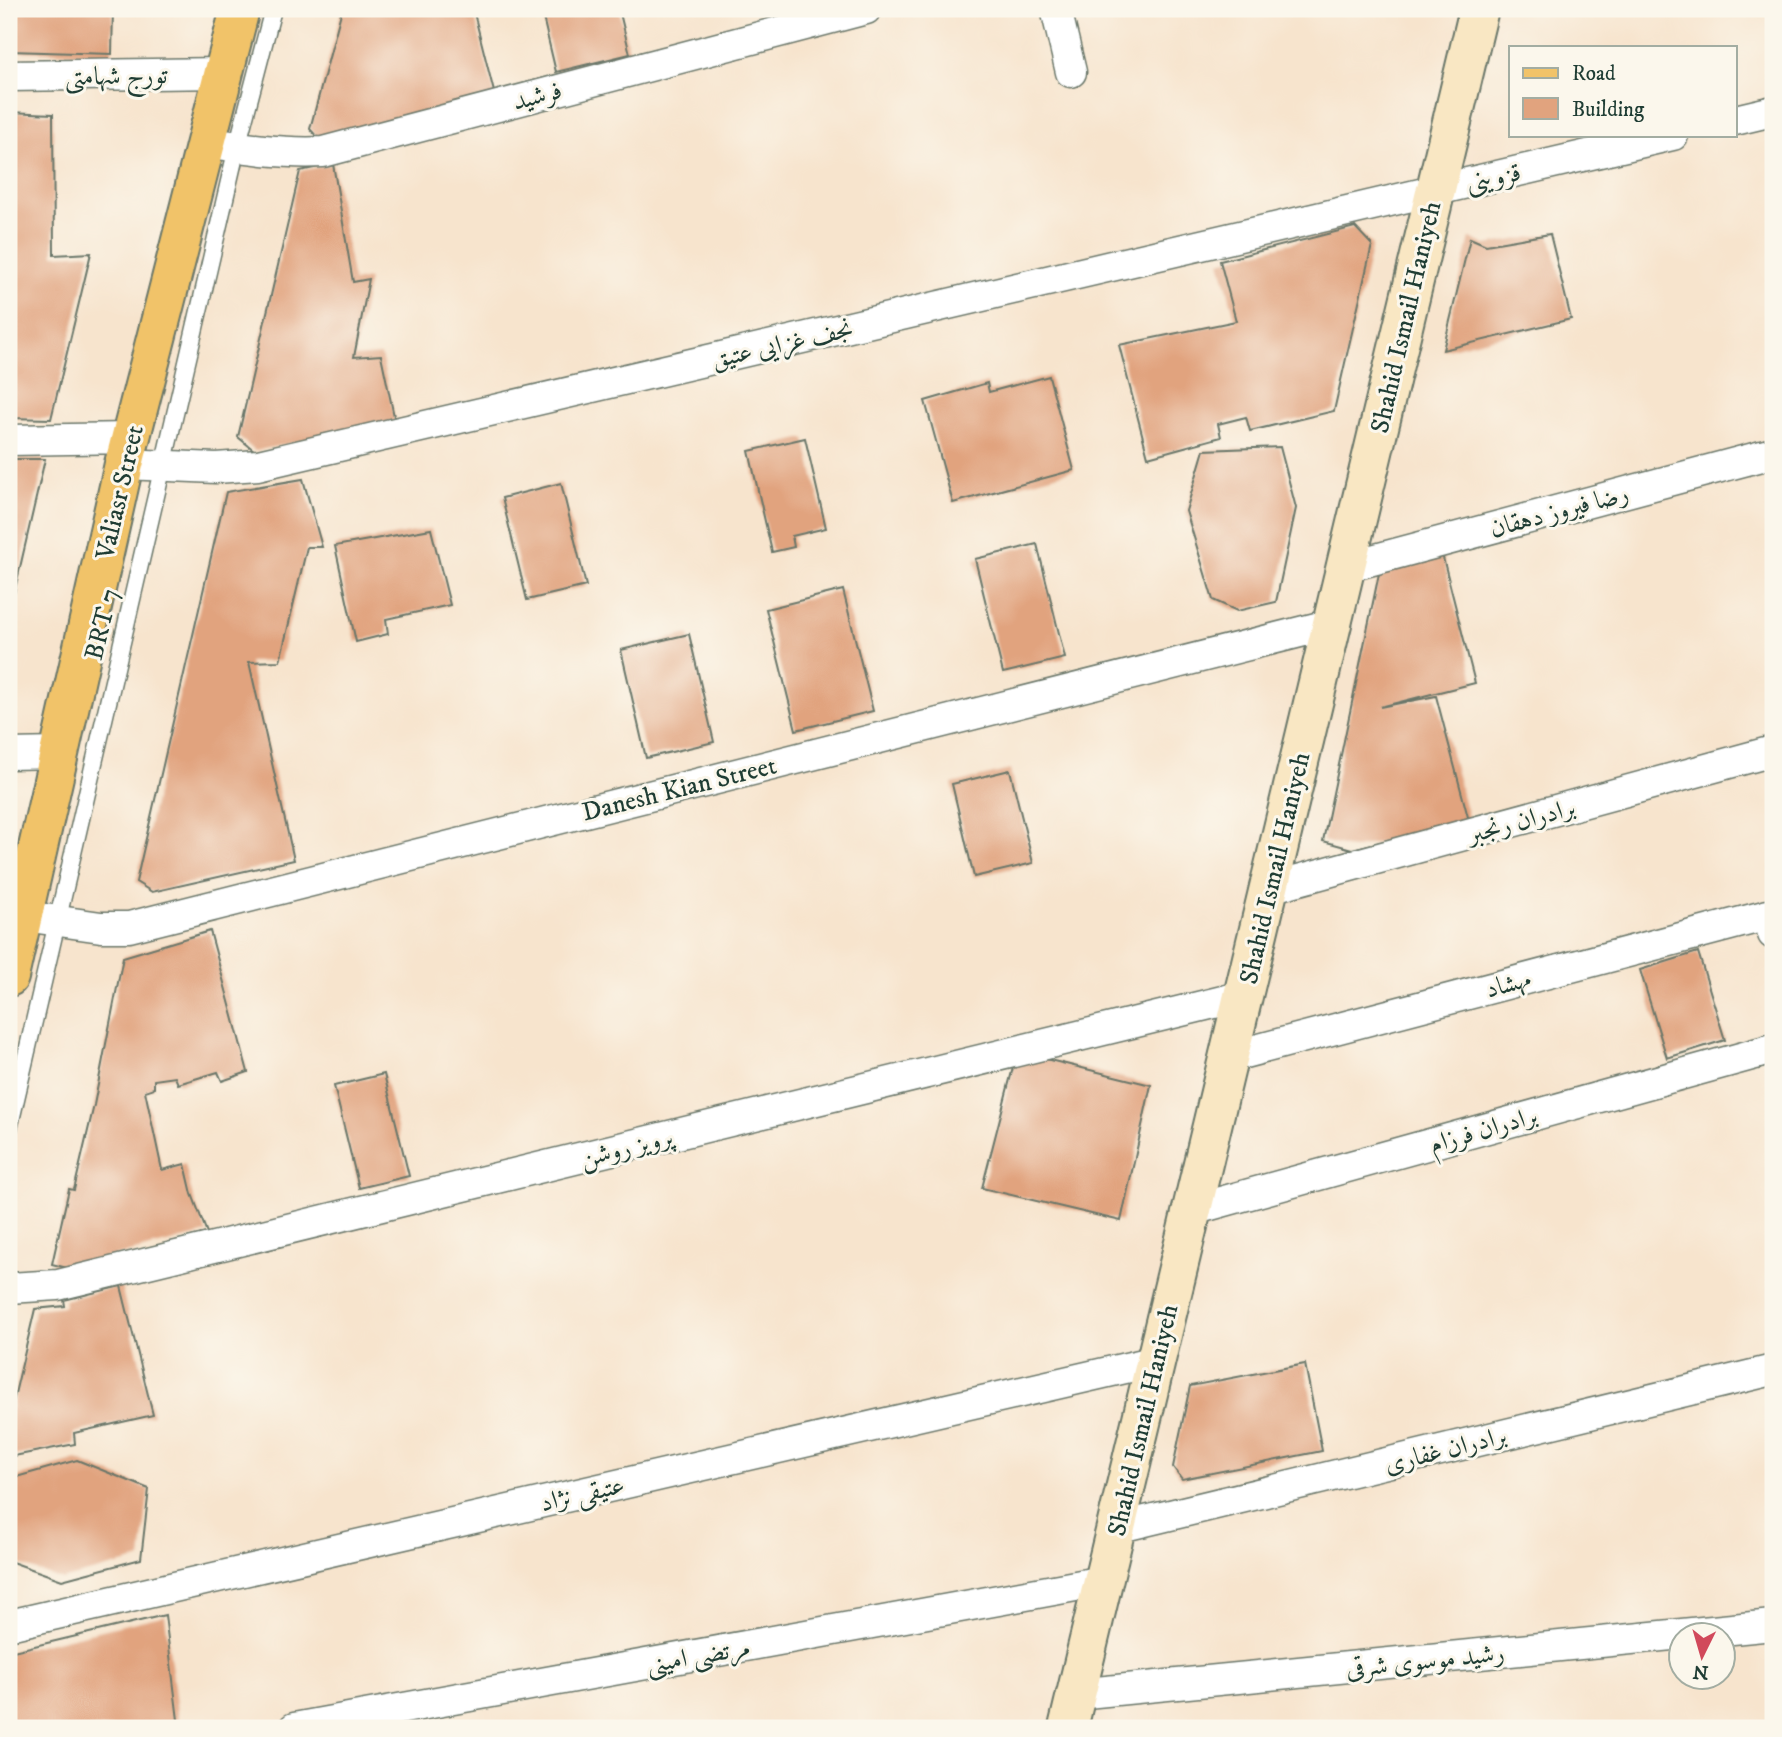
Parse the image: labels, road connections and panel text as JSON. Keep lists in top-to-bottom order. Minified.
{"streets":{"main road":["Shahid Ismail Haniyeh","Valiasr Street"],"street":["تورج شهامتی","فرشید","قزوینی","نجف غزایی عتیق","رضا فیروز دهقان","Danesh Kian Street","برادران رنجبر","مهشاد","برادران فرزام","پرویز روشن","برادران غفاری","عتیقی نژاد","مرتضی امینی","رشید موسوی شرقی"],"lane":["BRT 7"]},"crossings":[["تورج شهامتی","Valiasr Street"],["فرشید","Valiasr Street"],["فرشید","BRT 7"],["قزوینی","Shahid Ismail Haniyeh"],["قزوینی","نجف غزایی عتیق"],["Shahid Ismail Haniyeh","نجف غزایی عتیق"],["Shahid Ismail Haniyeh","رضا فیروز دهقان"],["Shahid Ismail Haniyeh","Danesh Kian Street"],["Shahid Ismail Haniyeh","برادران رنجبر"],["Shahid Ismail Haniyeh","مهشاد"],["Shahid Ismail Haniyeh","برادران فرزام"],["Shahid Ismail Haniyeh","پرویز روشن"],["Shahid Ismail Haniyeh","برادران غفاری"],["Shahid Ismail Haniyeh","عتیقی نژاد"],["Shahid Ismail Haniyeh","مرتضی امینی"],["Shahid Ismail Haniyeh","رشید موسوی شرقی"],["نجف غزایی عتیق","Valiasr Street"],["نجف غزایی عتیق","BRT 7"],["Valiasr Street","BRT 7"],["Valiasr Street","Danesh Kian Street"],["BRT 7","Danesh Kian Street"]],"legend":["Road","Building"],"north":"bottom"}
